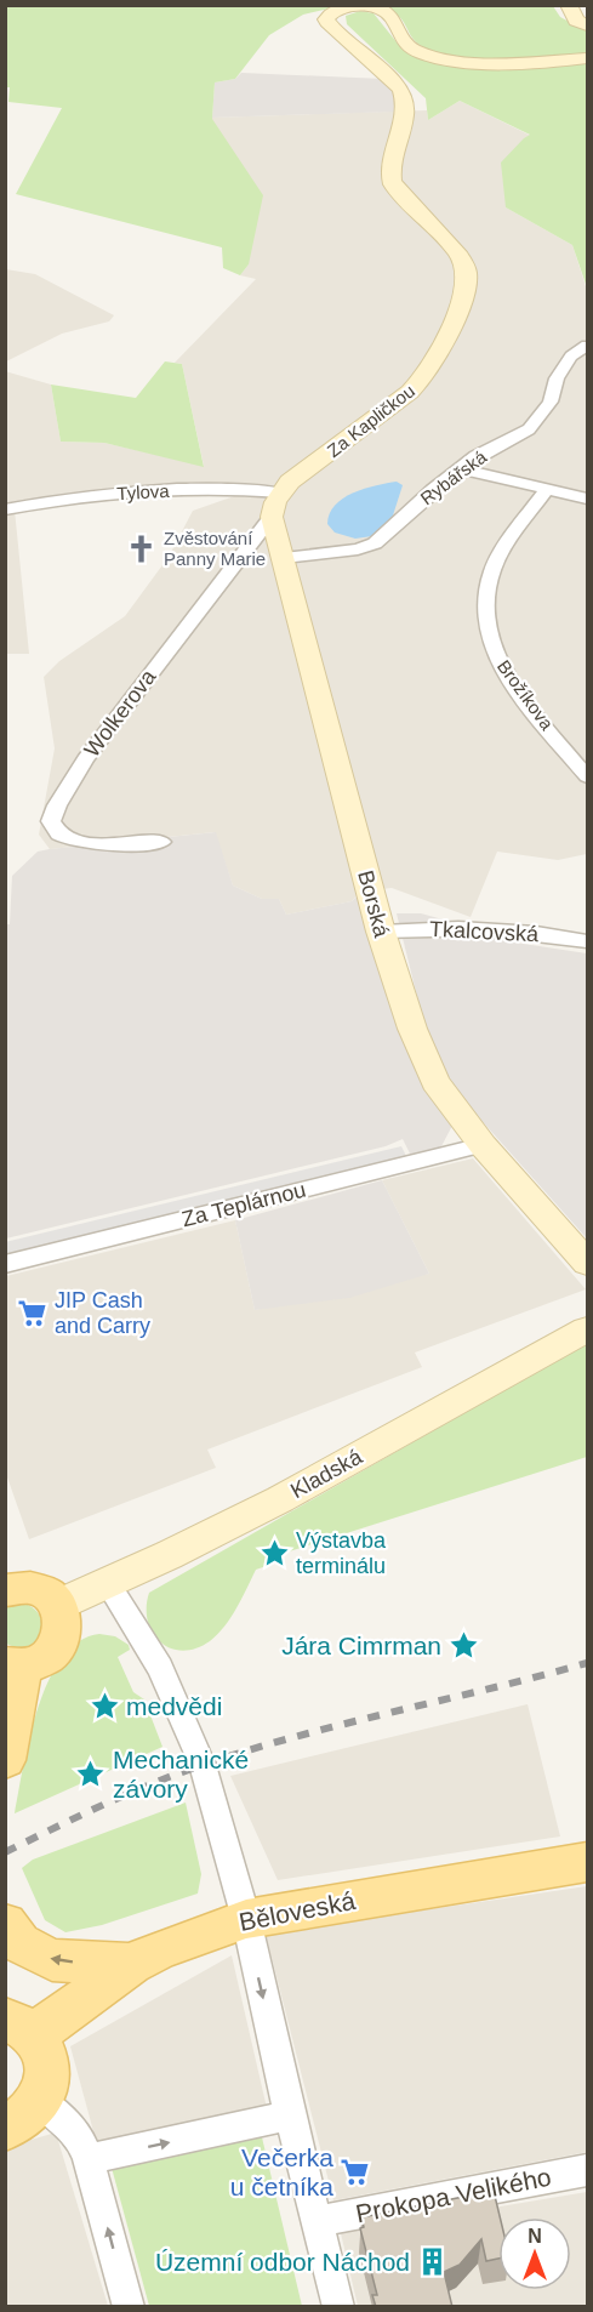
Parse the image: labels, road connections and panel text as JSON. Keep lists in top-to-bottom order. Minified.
{"streets":{"main road":["Běloveská"],"street":["Za Kapličkou","Rybářská","Tylova","Brožíkova","Wolkerova","Borská","Tkalcovská","Za Teplárnou","Kladská","Prokopa Velikého"]},"crossings":[["Za Kapličkou","Tylova"],["Za Kapličkou","Wolkerova"],["Za Kapličkou","Borská"],["Rybářská","Borská"],["Tylova","Wolkerova"],["Tylova","Borská"],["Wolkerova","Borská"],["Borská","Tkalcovská"],["Borská","Za Teplárnou"]],"places":{"church":["Zvěstování Panny Marie"],"supermarket":["JIP Cash and Carry","Večerka u četníka"],"place":["Výstavba terminálu","Jára Cimrman","medvědi","Mechanické závory"],"building":["Územní odbor Náchod"]},"north":"top"}
